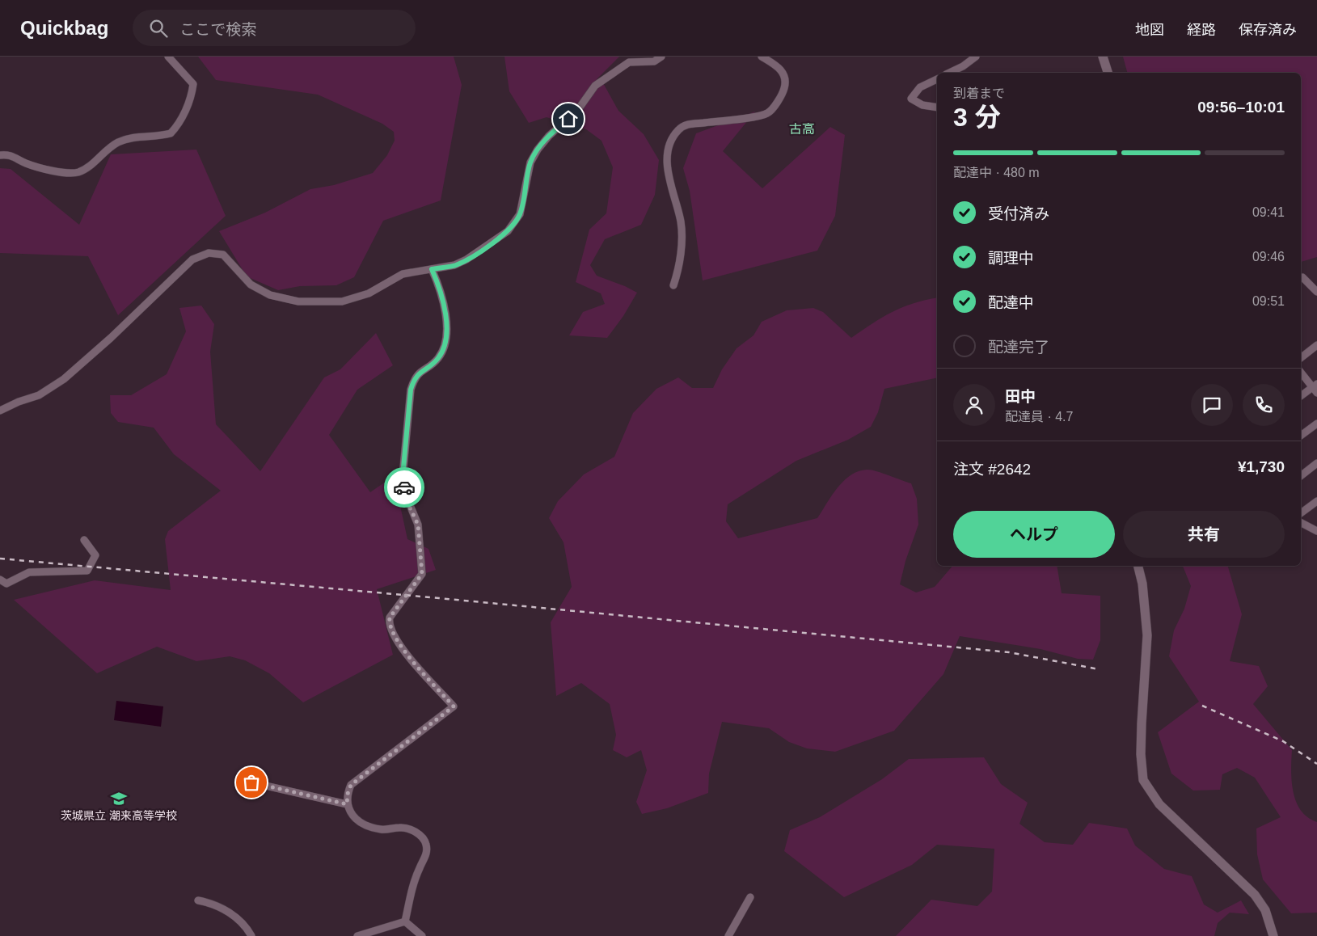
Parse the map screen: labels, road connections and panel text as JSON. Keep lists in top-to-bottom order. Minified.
{"districts":["古高"],"places":{"school or university":["茨城県立 潮来高等学校"]},"page":{"header":"Quickbag","search":"ここで検索","nav":["地図","経路","保存済み"],"heading":["3 分","到着まで","09:56–10:01"],"panel":["田中","配達員 · 4.7","注文 #2642","¥1,730"],"bar":"配達中 · 480 m","list":[["受付済み","09:41"],["調理中","09:46"],["配達中","09:51"],"配達完了"],"buttons":["ヘルプ","共有"]}}
